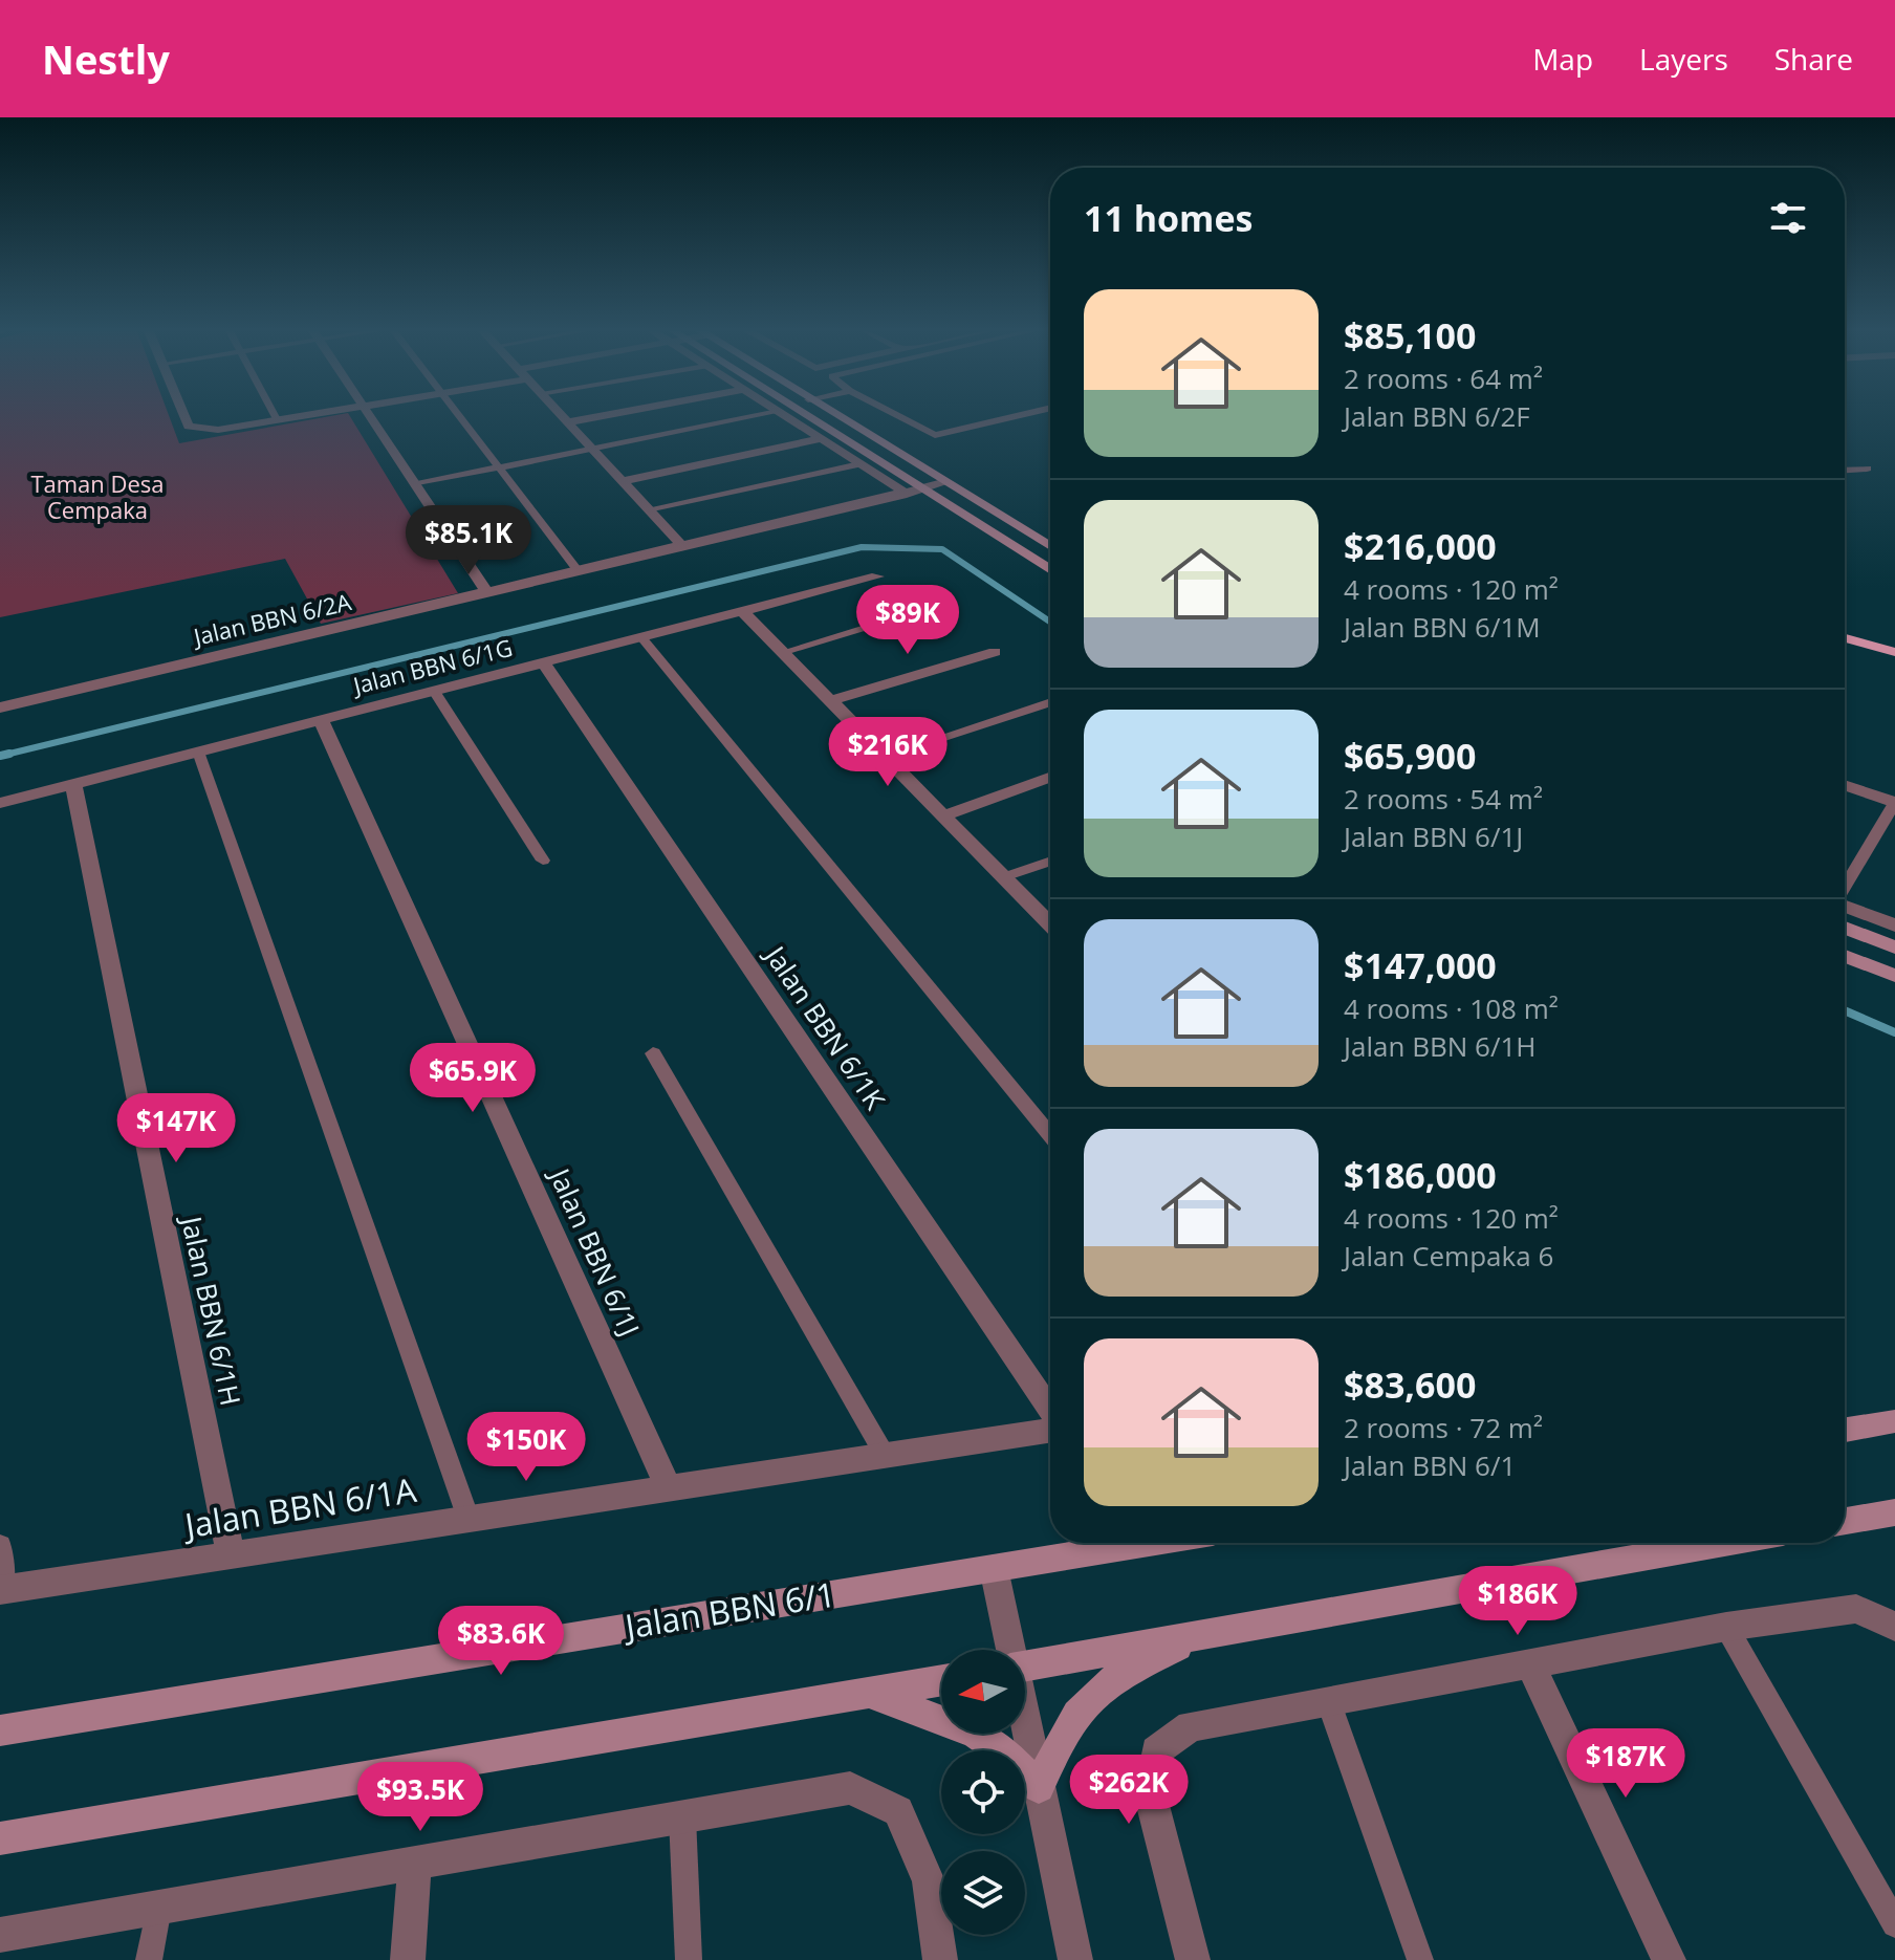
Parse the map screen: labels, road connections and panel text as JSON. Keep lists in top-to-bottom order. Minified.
{"streets":{"street":["Jalan BBN 6/2A","Jalan BBN 6/1G","Jalan BBN 6/1K","Jalan BBN 6/1J","Jalan BBN 6/1H","Jalan BBN 6/1A","Jalan BBN 6/1"]},"crossings":[["Jalan BBN 6/1G","Jalan BBN 6/1K"],["Jalan BBN 6/1G","Jalan BBN 6/1J"],["Jalan BBN 6/1G","Jalan BBN 6/1H"],["Jalan BBN 6/1J","Jalan BBN 6/1A"],["Jalan BBN 6/1H","Jalan BBN 6/1A"]],"parks":["Taman Desa Cempaka"],"north":"left","page":{"header":"Nestly","nav":["Map","Layers","Share"],"heading":"11 homes","list":[{"name":"$85,100","note":"2 rooms · 64 m² · Jalan BBN 6/2F"},{"name":"$216,000","note":"4 rooms · 120 m² · Jalan BBN 6/1M"},{"name":"$65,900","note":"2 rooms · 54 m² · Jalan BBN 6/1J"},{"name":"$147,000","note":"4 rooms · 108 m² · Jalan BBN 6/1H"},{"name":"$186,000","note":"4 rooms · 120 m² · Jalan Cempaka 6"},{"name":"$83,600","note":"2 rooms · 72 m² · Jalan BBN 6/1"}],"price":["$85.1K","$89K","$216K","$65.9K","$147K","$150K","$186K","$83.6K","$187K","$262K","$93.5K"]}}
